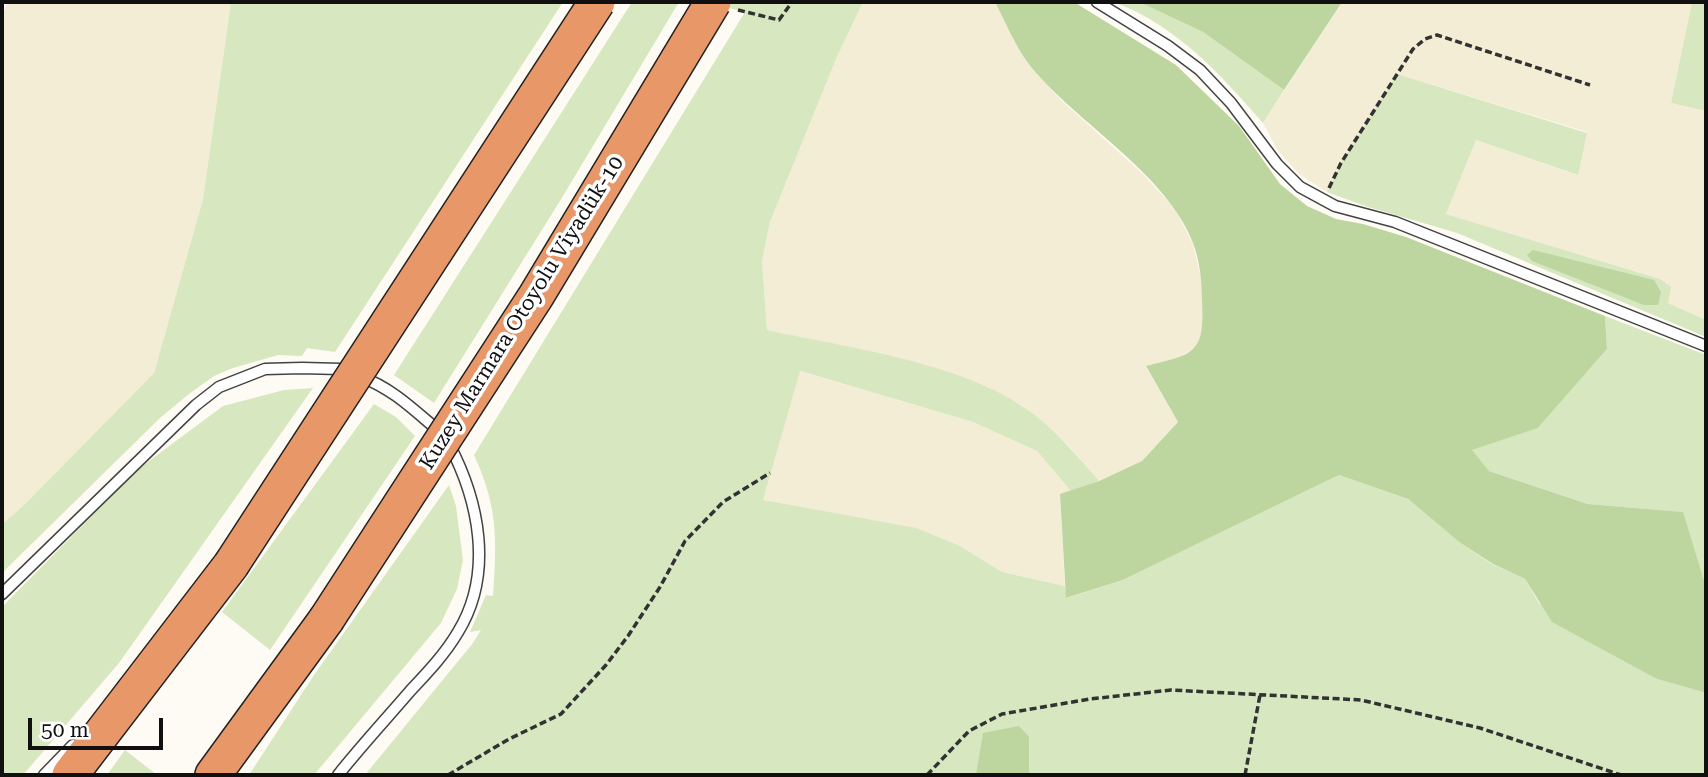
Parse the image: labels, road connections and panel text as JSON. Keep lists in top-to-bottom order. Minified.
{"streets":{"highway":["Kuzey Marmara Otoyolu Viyadük-10"]},"scale_bar":"50 m"}
